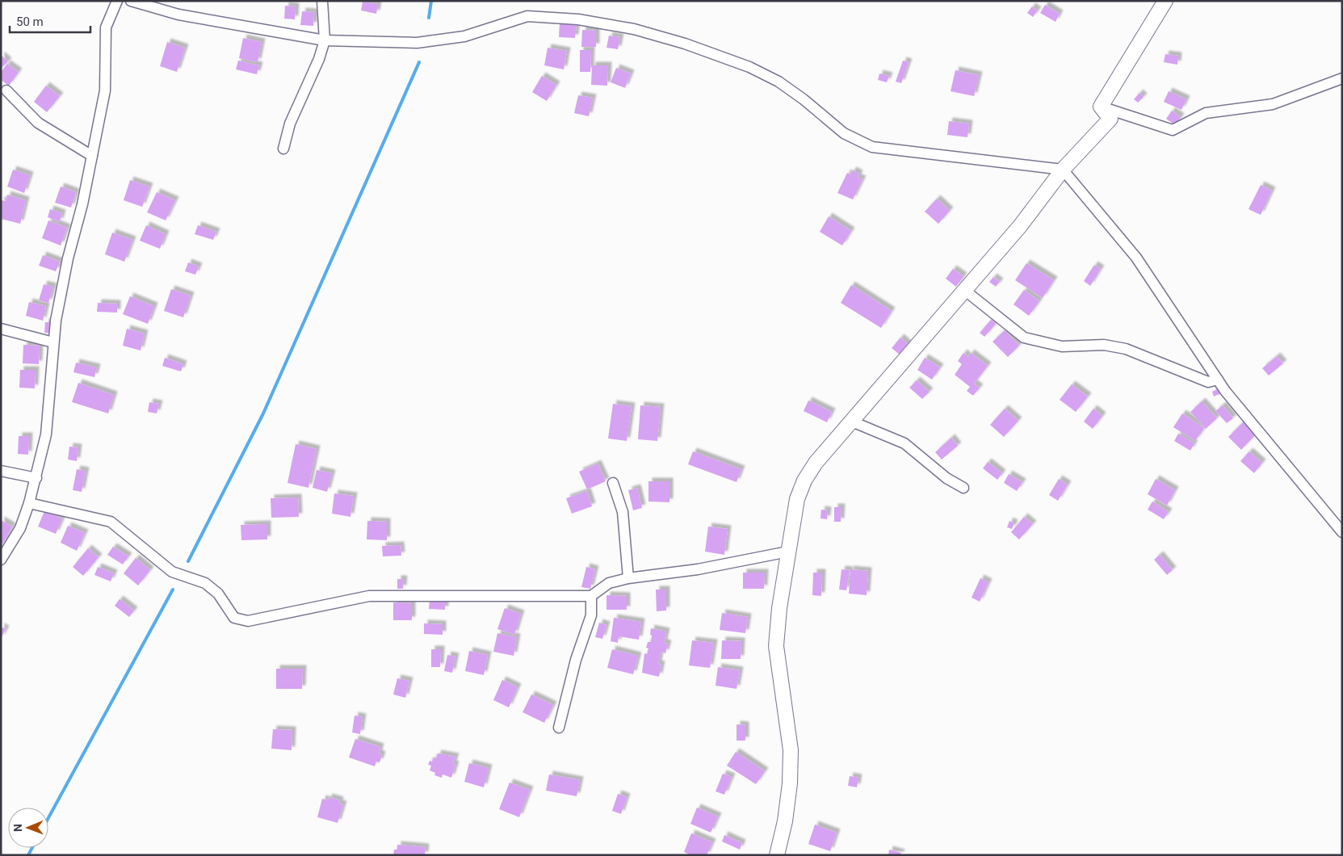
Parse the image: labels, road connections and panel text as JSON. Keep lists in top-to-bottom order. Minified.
{"scale_bar":"50 m","north":"left"}
